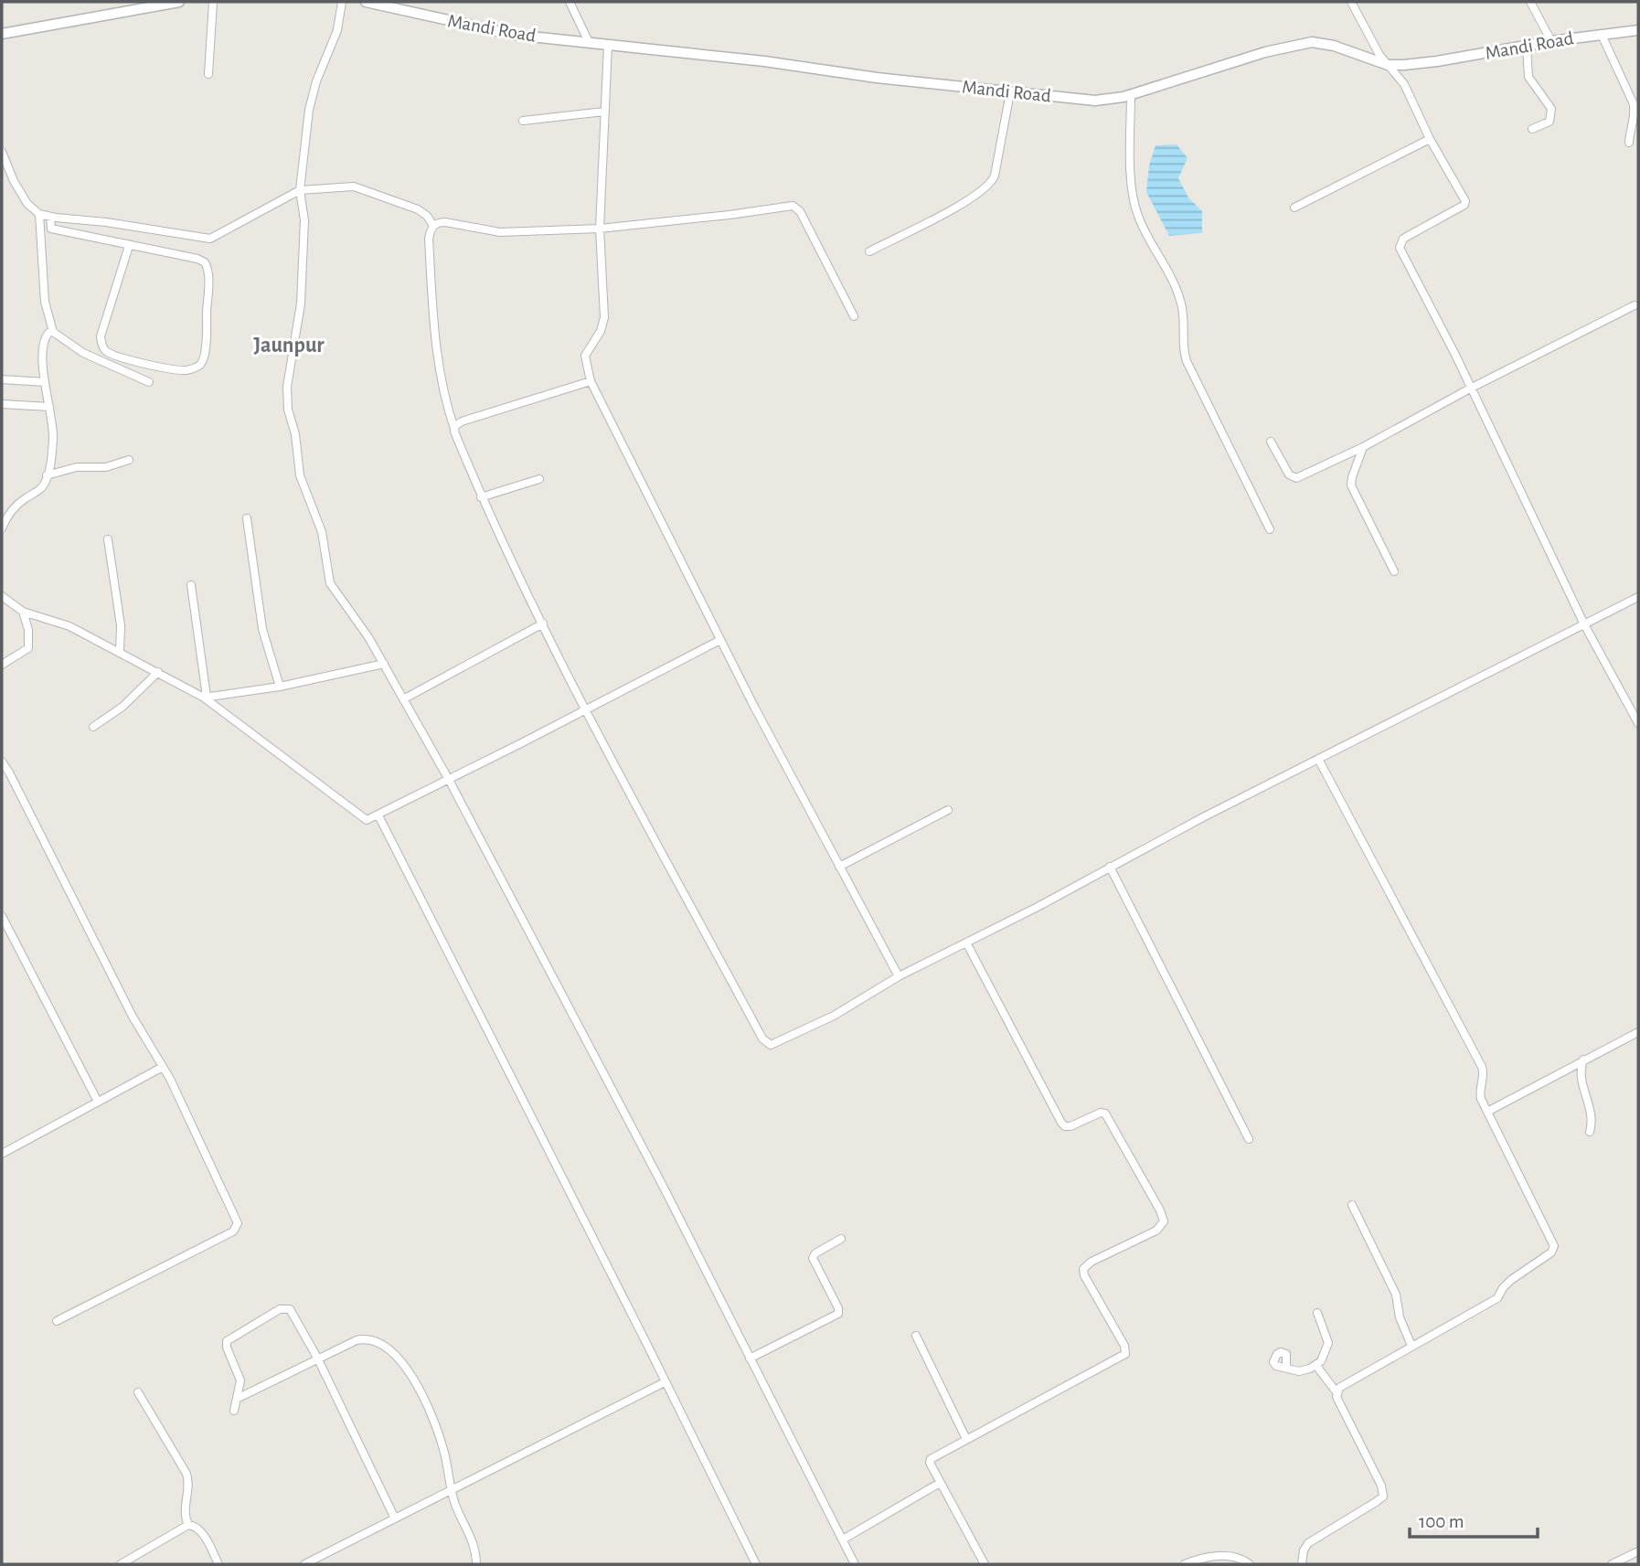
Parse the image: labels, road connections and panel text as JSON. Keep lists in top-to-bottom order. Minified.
{"streets":{"street":["Mandi Road"]},"districts":["Jaunpur"],"scale_bar":"100 m"}
